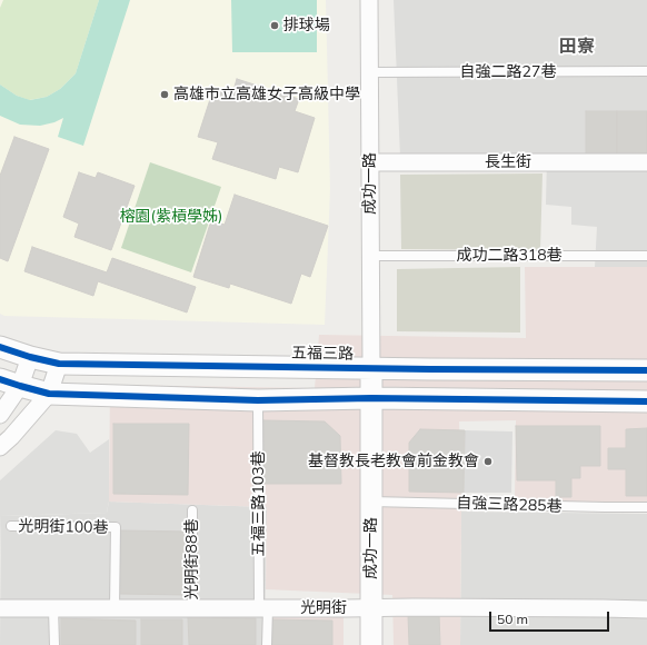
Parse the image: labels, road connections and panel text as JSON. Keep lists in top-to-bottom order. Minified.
{"streets":{"street":["長生街","成功一路","五福三路","光明街"],"lane":["自強二路27巷","成功二路318巷","五福三路103巷","自強三路285巷","光明街100巷","光明街88巷"]},"crossings":[["自強二路27巷","成功一路"],["長生街","成功一路"],["成功一路","成功二路318巷"],["成功一路","五福三路"],["成功一路","自強三路285巷"],["成功一路","光明街"],["五福三路103巷","光明街"],["光明街100巷","光明街"],["光明街88巷","光明街"]],"districts":["田寮"],"parks":["榕園(紫槓學姊)"],"places":["排球場","高雄市立高雄女子高級中學","基督教長老教會前金教會"],"scale_bar":"50 m"}
